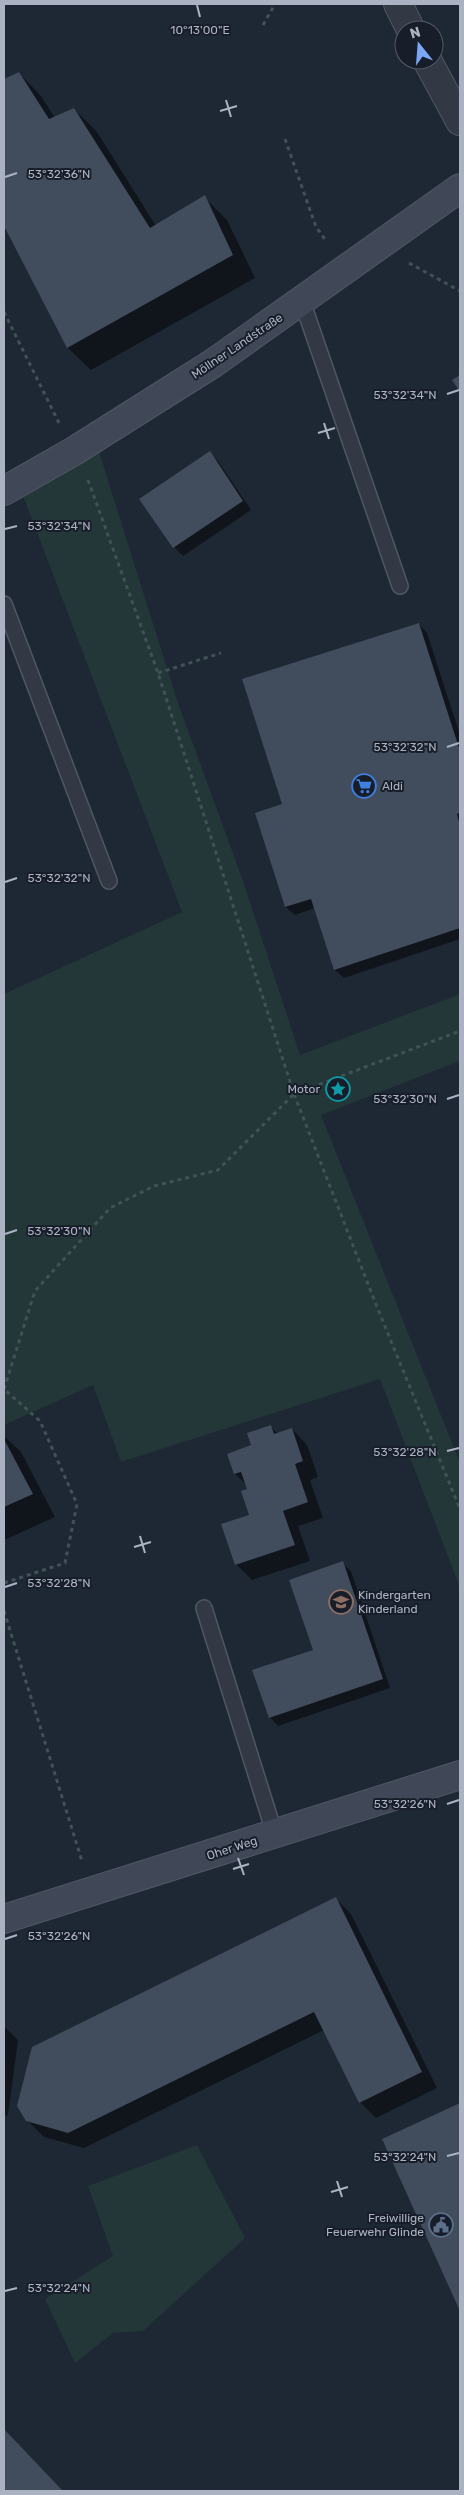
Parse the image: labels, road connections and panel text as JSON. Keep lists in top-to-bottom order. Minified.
{"streets":{"main road":["Möllner Landstraße","Oher Weg"]},"places":{"supermarket":["Aldi"],"place":["Motor"],"school or university":["Kindergarten Kinderland"],"public building":["Freiwillige Feuerwehr Glinde"]},"north":"top","coordinates":["10°13'00\"E","53°32'36\"N","53°32'34\"N","53°32'32\"N","53°32'30\"N","53°32'28\"N","53°32'26\"N","53°32'24\"N"]}
